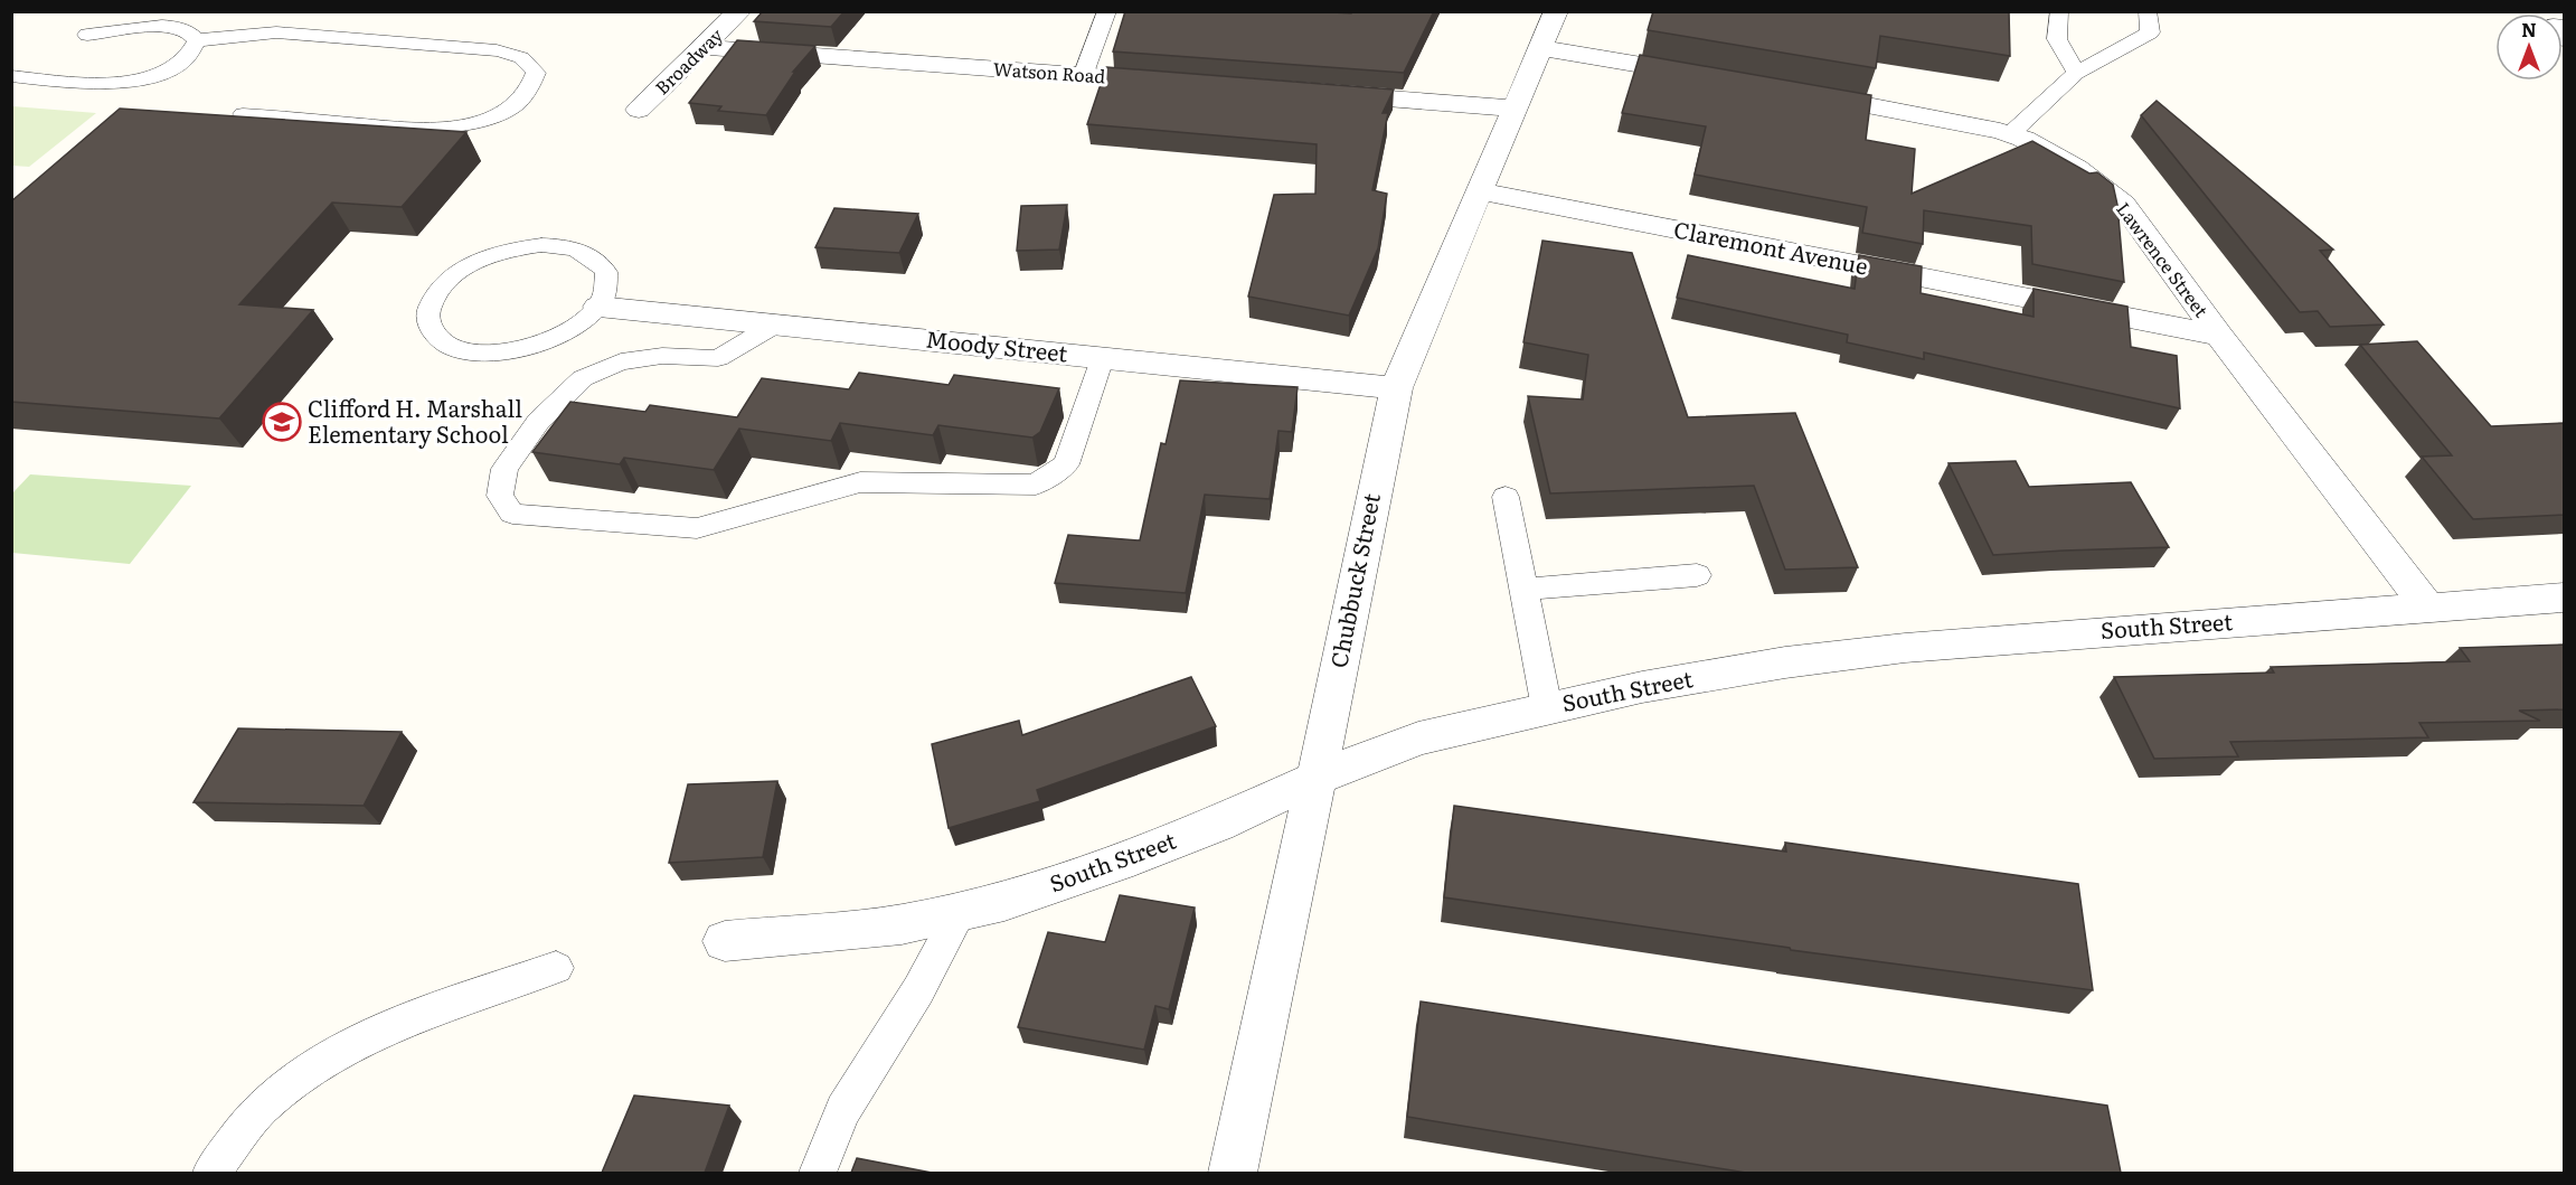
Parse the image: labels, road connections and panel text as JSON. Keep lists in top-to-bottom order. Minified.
{"streets":{"street":["Broadway","Watson Road","Claremont Avenue","Lawrence Street","Moody Street","Chubbuck Street","South Street"]},"crossings":[["Broadway","Watson Road"],["Claremont Avenue","Lawrence Street"],["Claremont Avenue","Chubbuck Street"],["Lawrence Street","South Street"],["Moody Street","Chubbuck Street"],["Chubbuck Street","South Street"]],"places":{"school or university":["Clifford H. Marshall Elementary School"]},"north":"top"}
